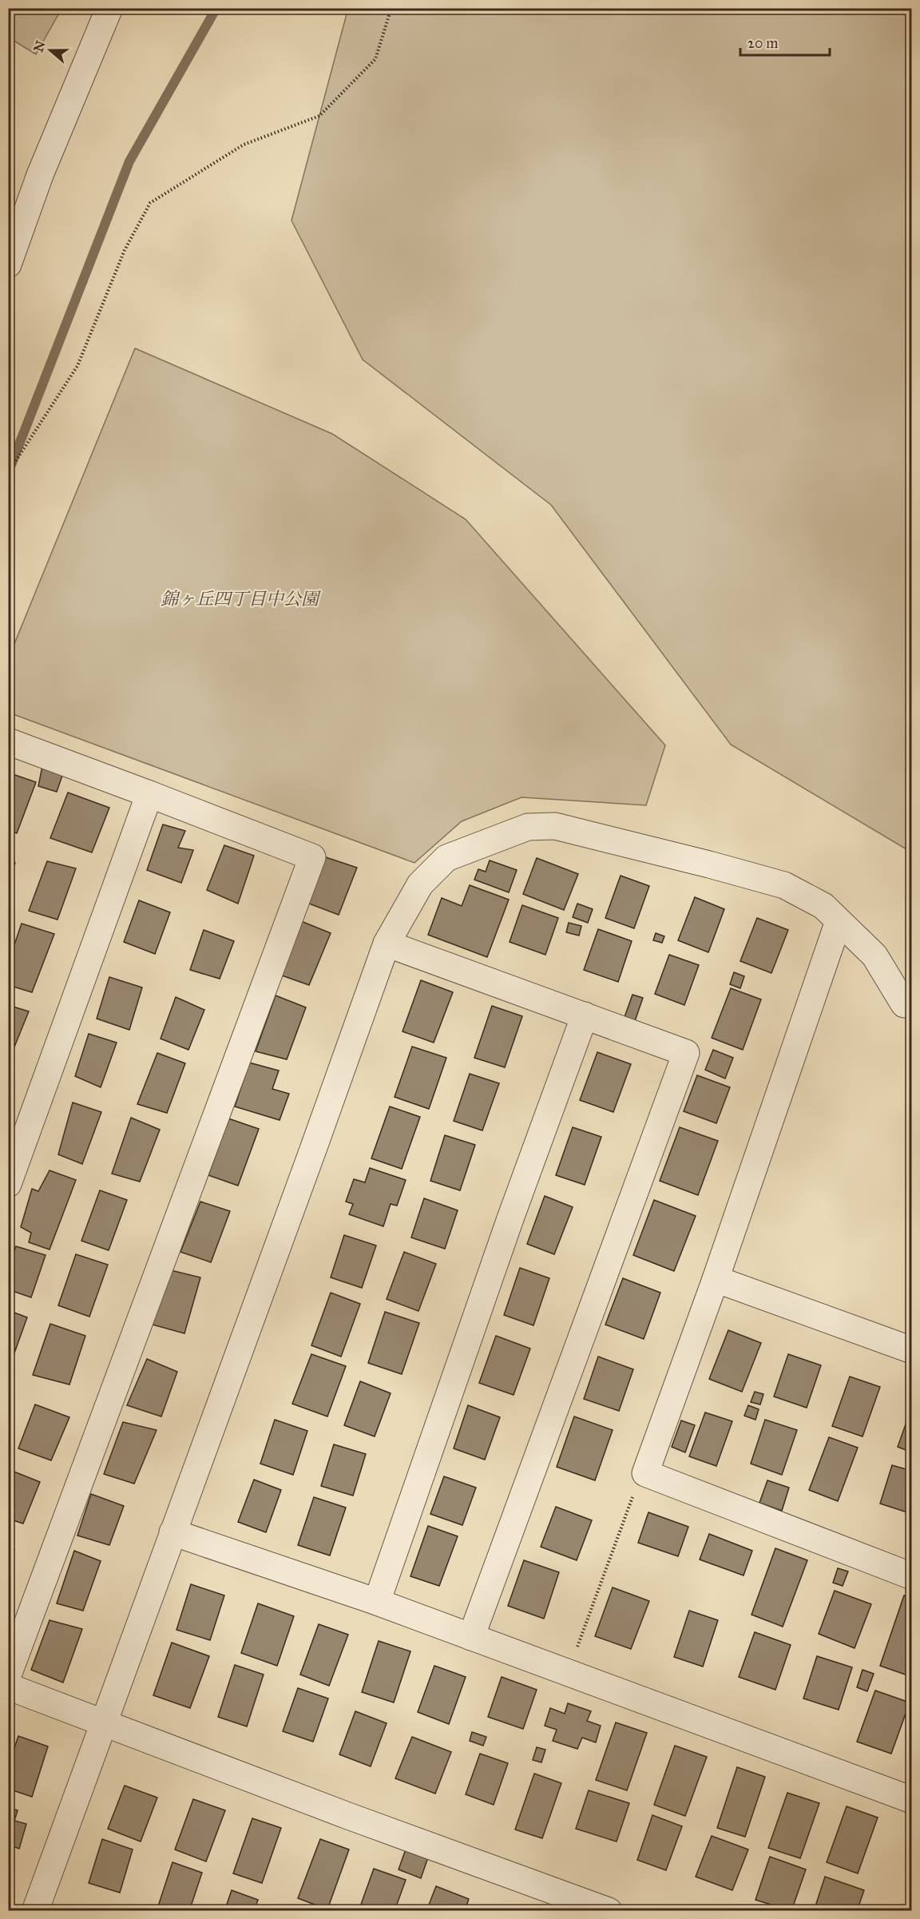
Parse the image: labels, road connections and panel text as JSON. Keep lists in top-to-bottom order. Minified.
{"parks":["錦ヶ丘四丁目中公園"],"scale_bar":"20 m","north":"left"}
